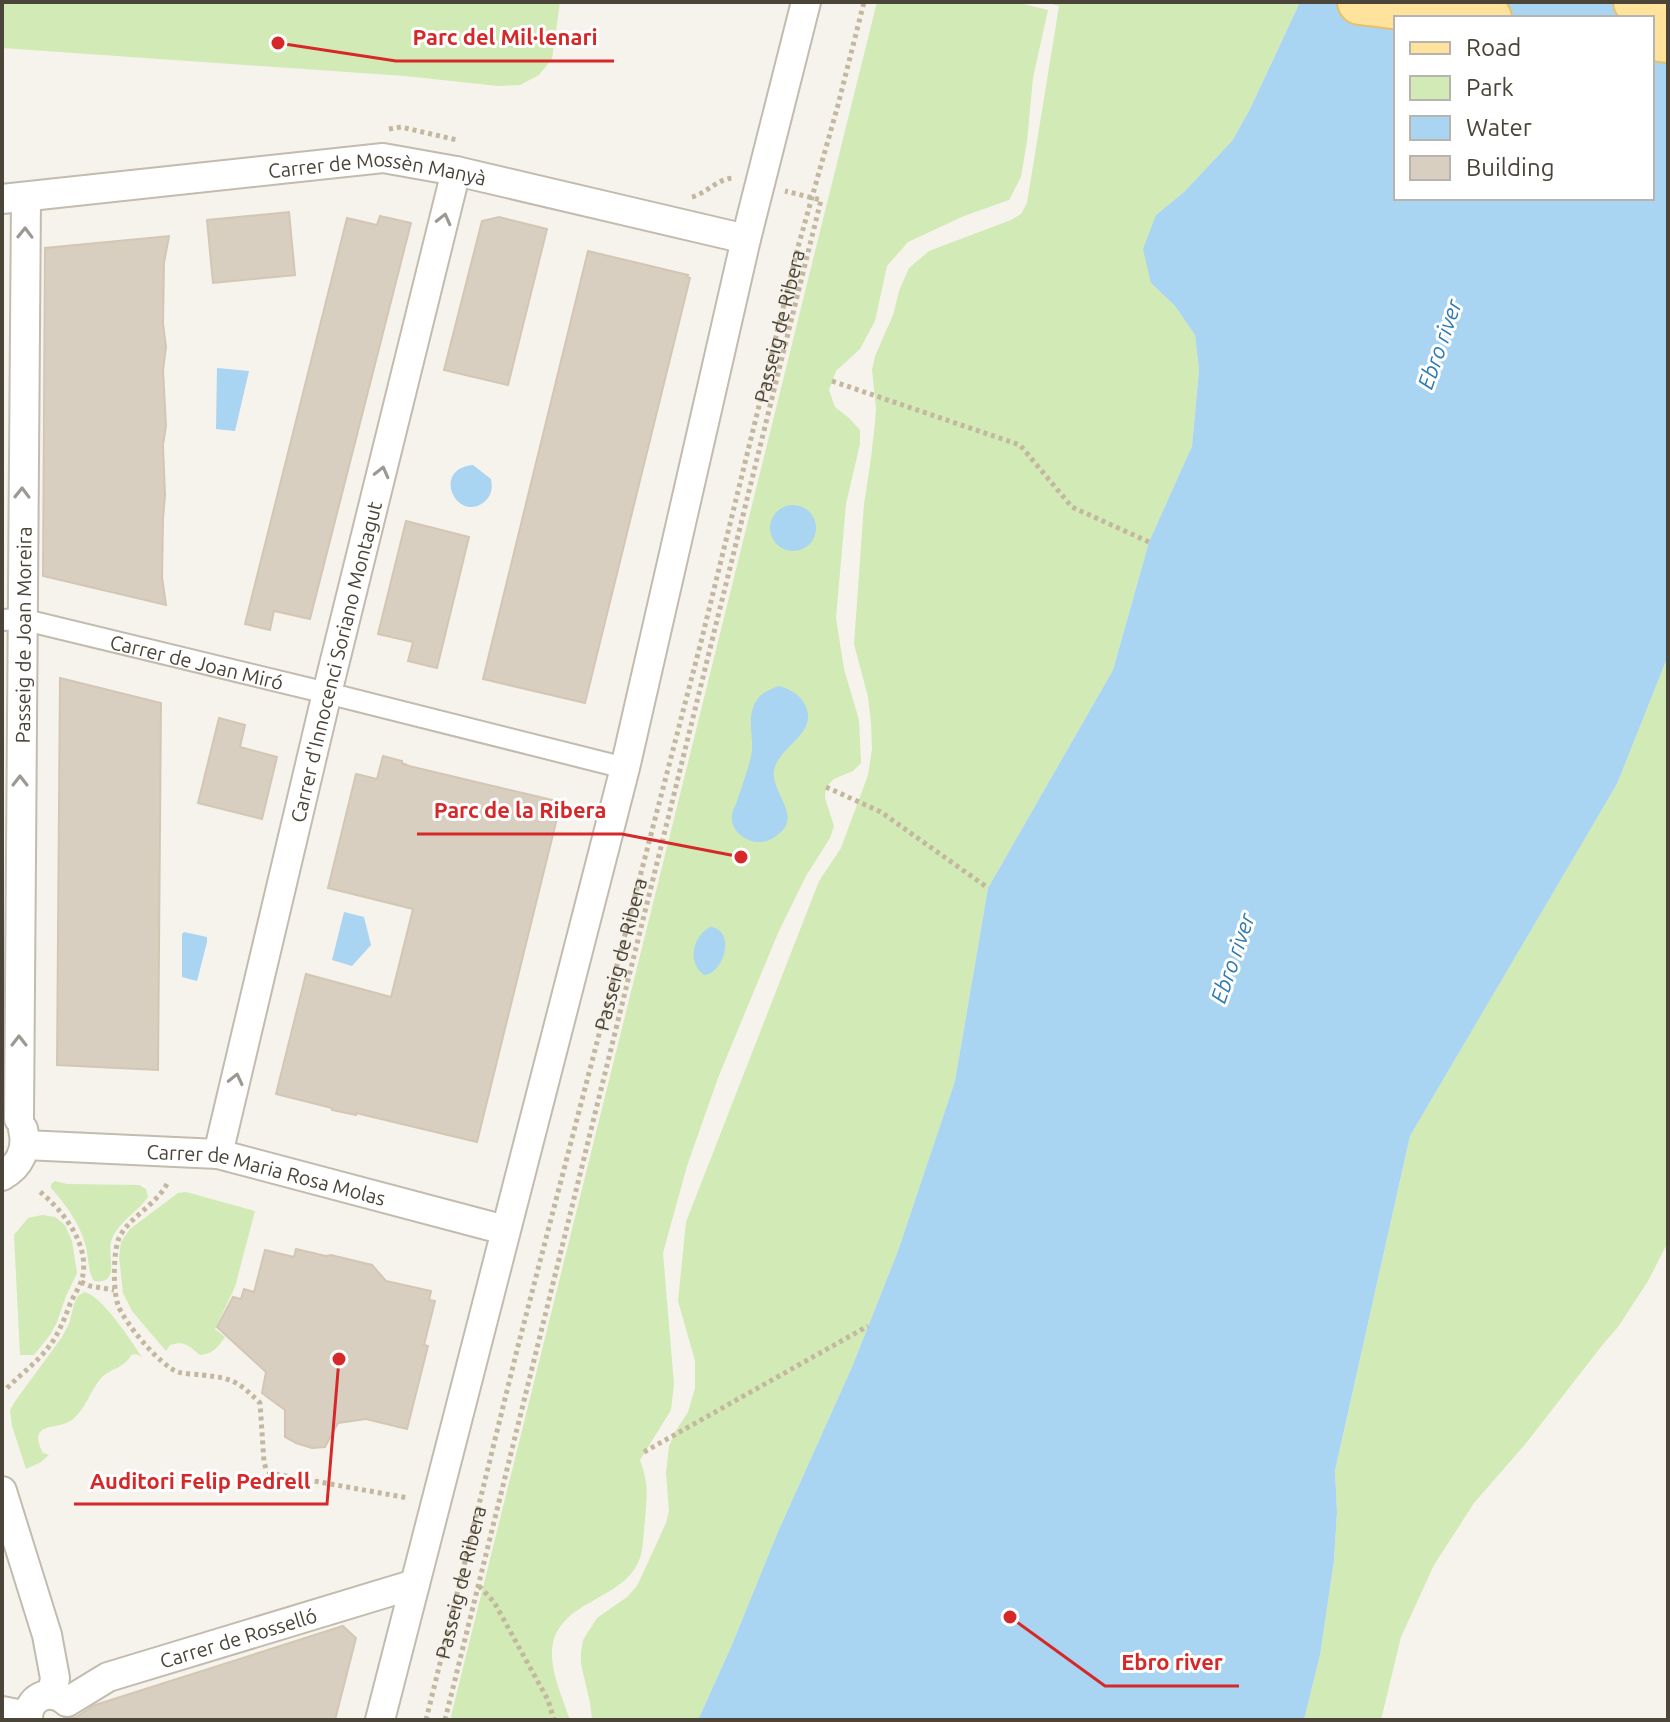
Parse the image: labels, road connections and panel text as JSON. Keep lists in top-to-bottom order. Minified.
{"streets":{"street":["Carrer de Mossèn Manyà","Passeig de Ribera","Passeig de Joan Moreira","Carrer de Joan Miró","Carrer d'Innocenci Soriano Montagut","Carrer de Maria Rosa Molas","Carrer de Rosselló"]},"crossings":[["Carrer de Mossèn Manyà","Passeig de Ribera"],["Carrer de Mossèn Manyà","Passeig de Joan Moreira"],["Carrer de Mossèn Manyà","Carrer d'Innocenci Soriano Montagut"],["Passeig de Ribera","Carrer de Joan Miró"],["Passeig de Ribera","Carrer de Maria Rosa Molas"],["Passeig de Ribera","Carrer de Rosselló"],["Passeig de Joan Moreira","Carrer de Joan Miró"],["Passeig de Joan Moreira","Carrer de Maria Rosa Molas"],["Carrer de Joan Miró","Carrer d'Innocenci Soriano Montagut"],["Carrer d'Innocenci Soriano Montagut","Carrer de Maria Rosa Molas"]],"one_way":["Passeig de Joan Moreira","Carrer d'Innocenci Soriano Montagut"],"water":["Ebro river"],"places":["Parc del Mil·lenari","Parc de la Ribera","Auditori Felip Pedrell","Ebro river"],"legend":["Road","Park","Water","Building"]}
